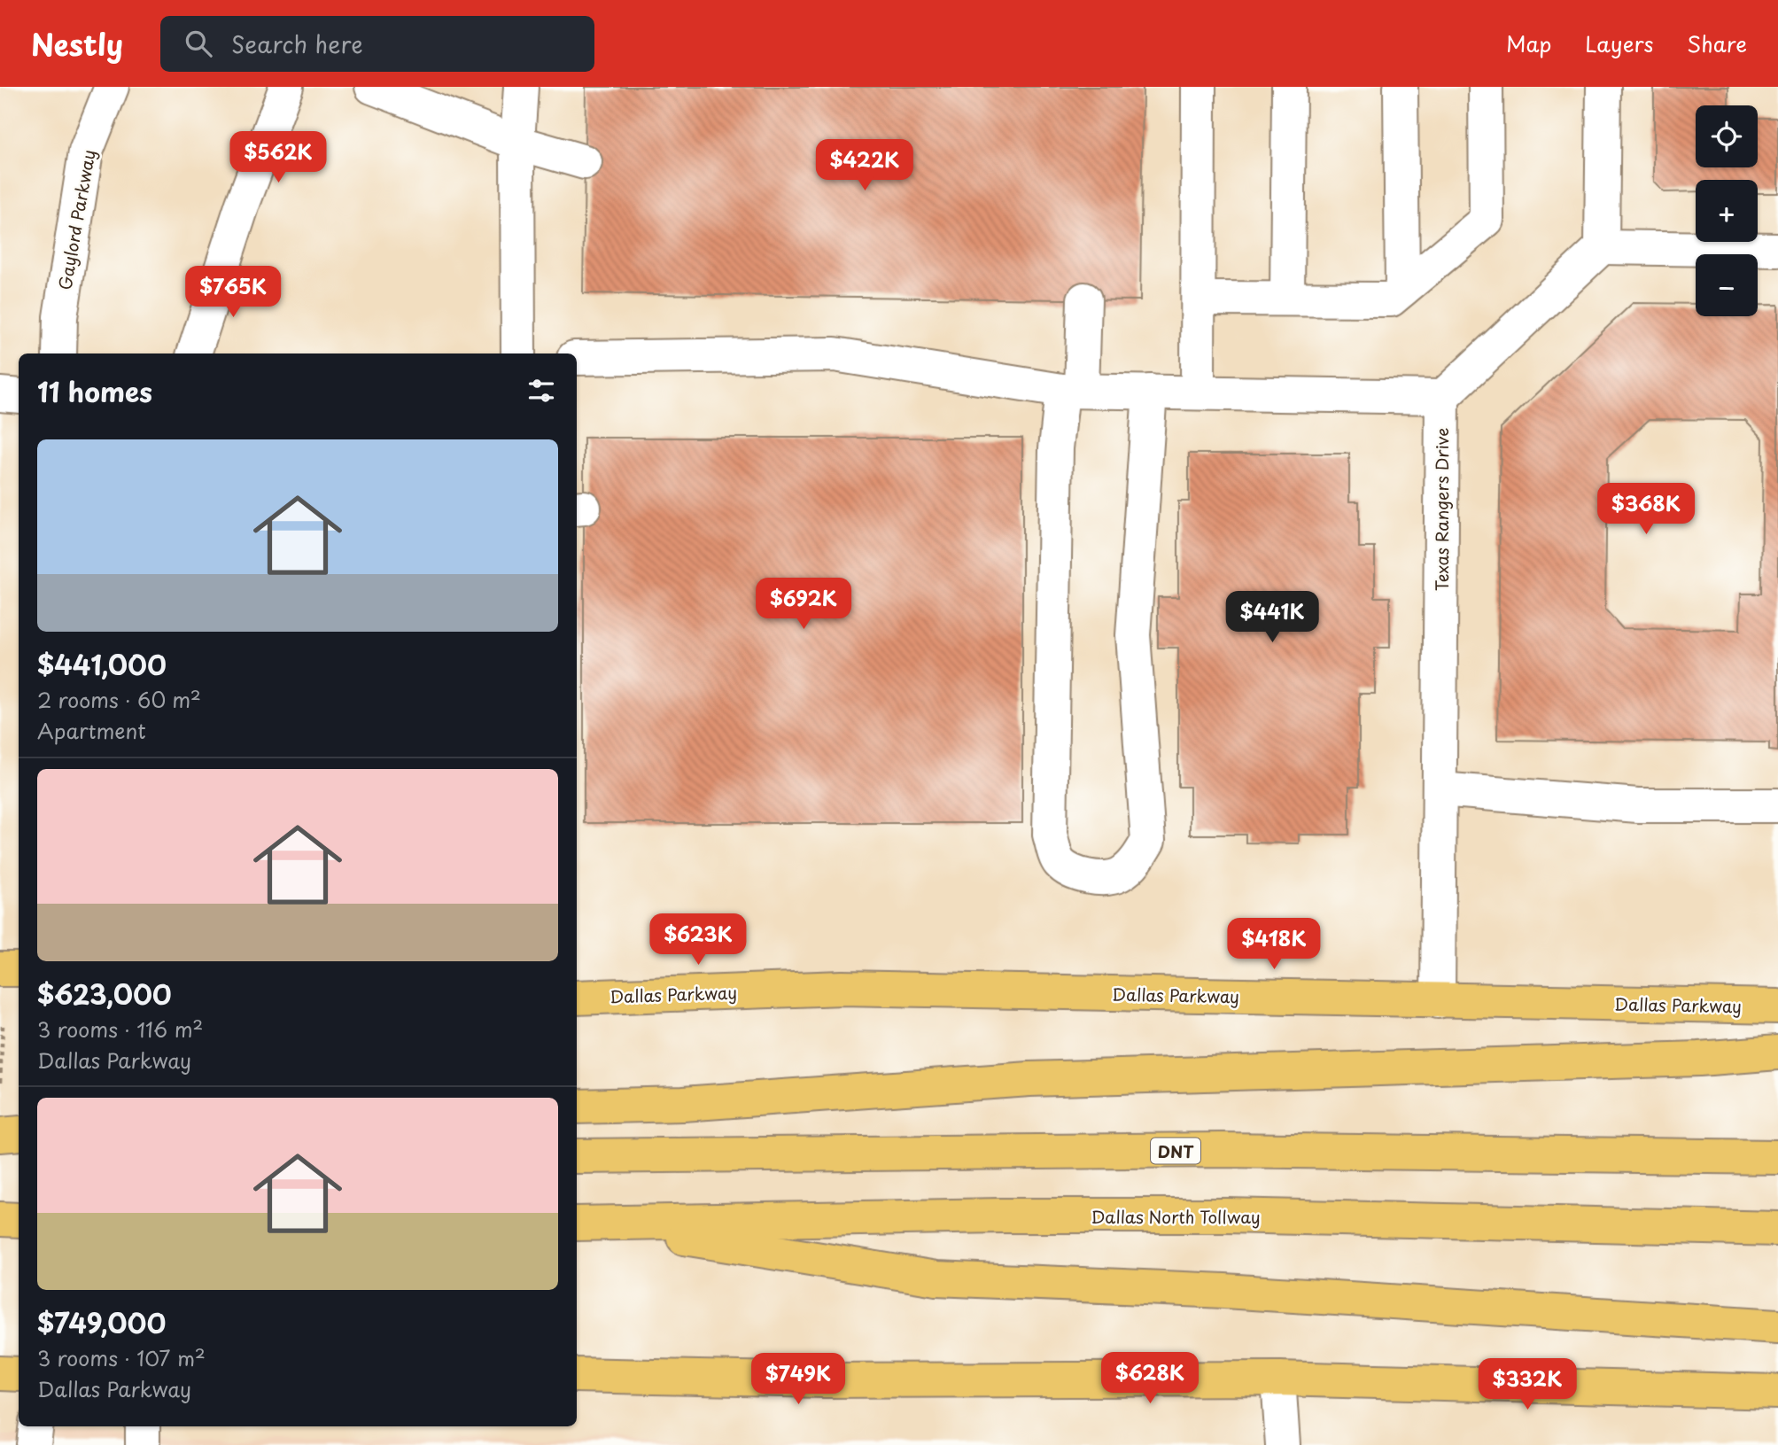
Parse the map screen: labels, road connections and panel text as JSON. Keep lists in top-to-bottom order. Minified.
{"streets":{"main road":["Dallas Parkway","DNT","Dallas North Tollway"],"street":["Gaylord Parkway","Texas Rangers Drive"]},"crossings":[["Texas Rangers Drive","Dallas Parkway"]],"page":{"header":"Nestly","search":"Search here","nav":["Map","Layers","Share"],"map_buttons":["+","−"],"price":["$562K","$422K","$765K","$368K","$692K","$441K","$623K","$418K","$628K","$749K","$332K"],"heading":"11 homes","list":[{"name":"$441,000","note":"2 rooms · 60 m² · Apartment"},{"name":"$623,000","note":"3 rooms · 116 m² · Dallas Parkway"},{"name":"$749,000","note":"3 rooms · 107 m² · Dallas Parkway"}]}}
